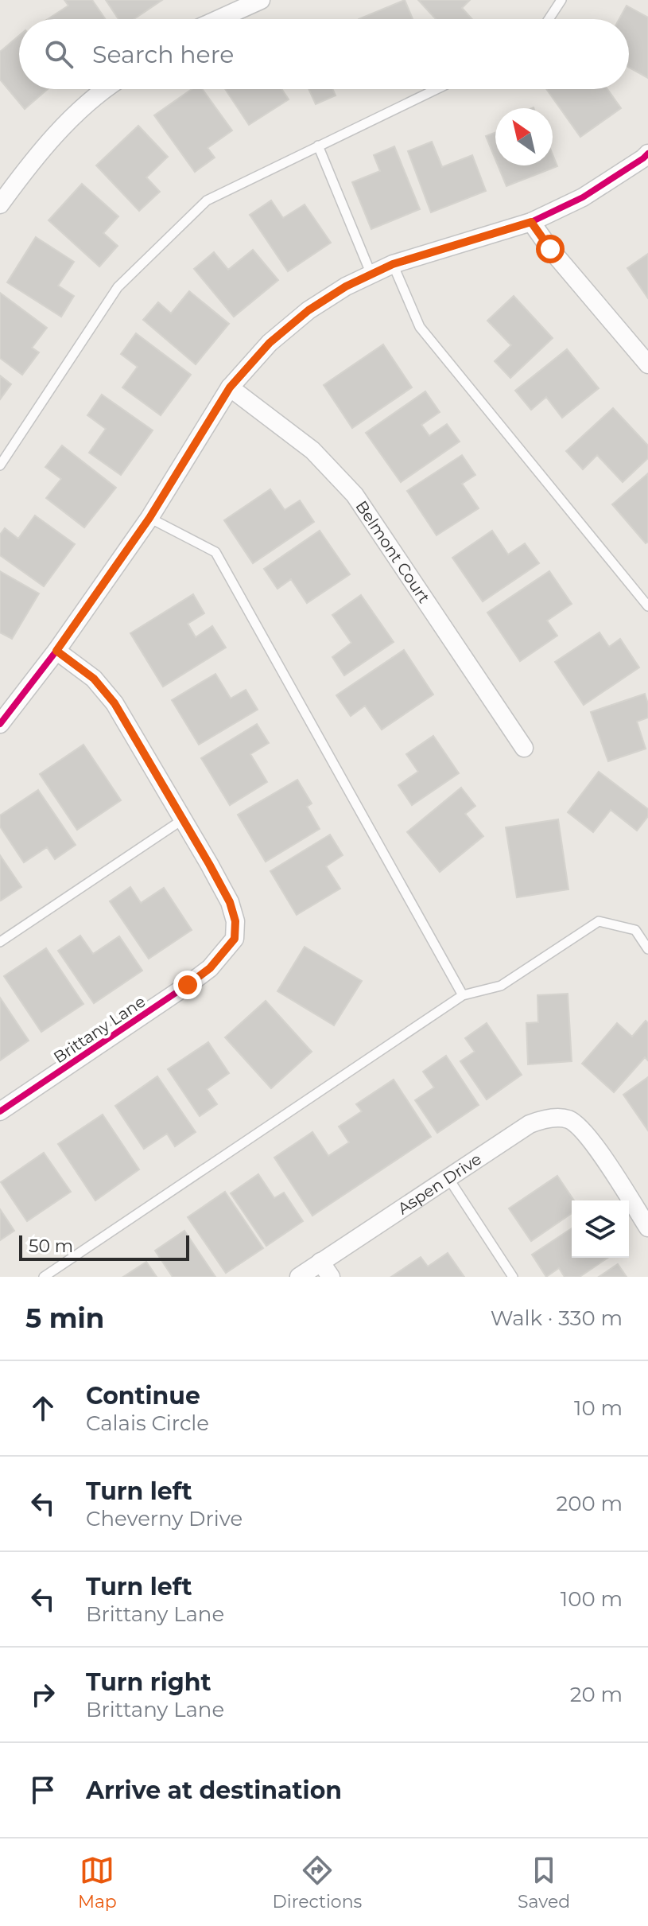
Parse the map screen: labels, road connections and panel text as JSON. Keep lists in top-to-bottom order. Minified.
{"streets":{"street":["Belmont Court","Brittany Lane","Aspen Drive"]},"scale_bar":"50 m","north":"top left","page":{"search":"Search here","scale":"50 m","heading":["5 min","Walk · 330 m"],"list":[["Continue","Calais Circle","10 m"],["Turn left","Cheverny Drive","200 m"],["Turn left","Brittany Lane","100 m"],["Turn right","Brittany Lane","20 m"],"Arrive at destination"],"nav":["Map","Directions","Saved"]}}
